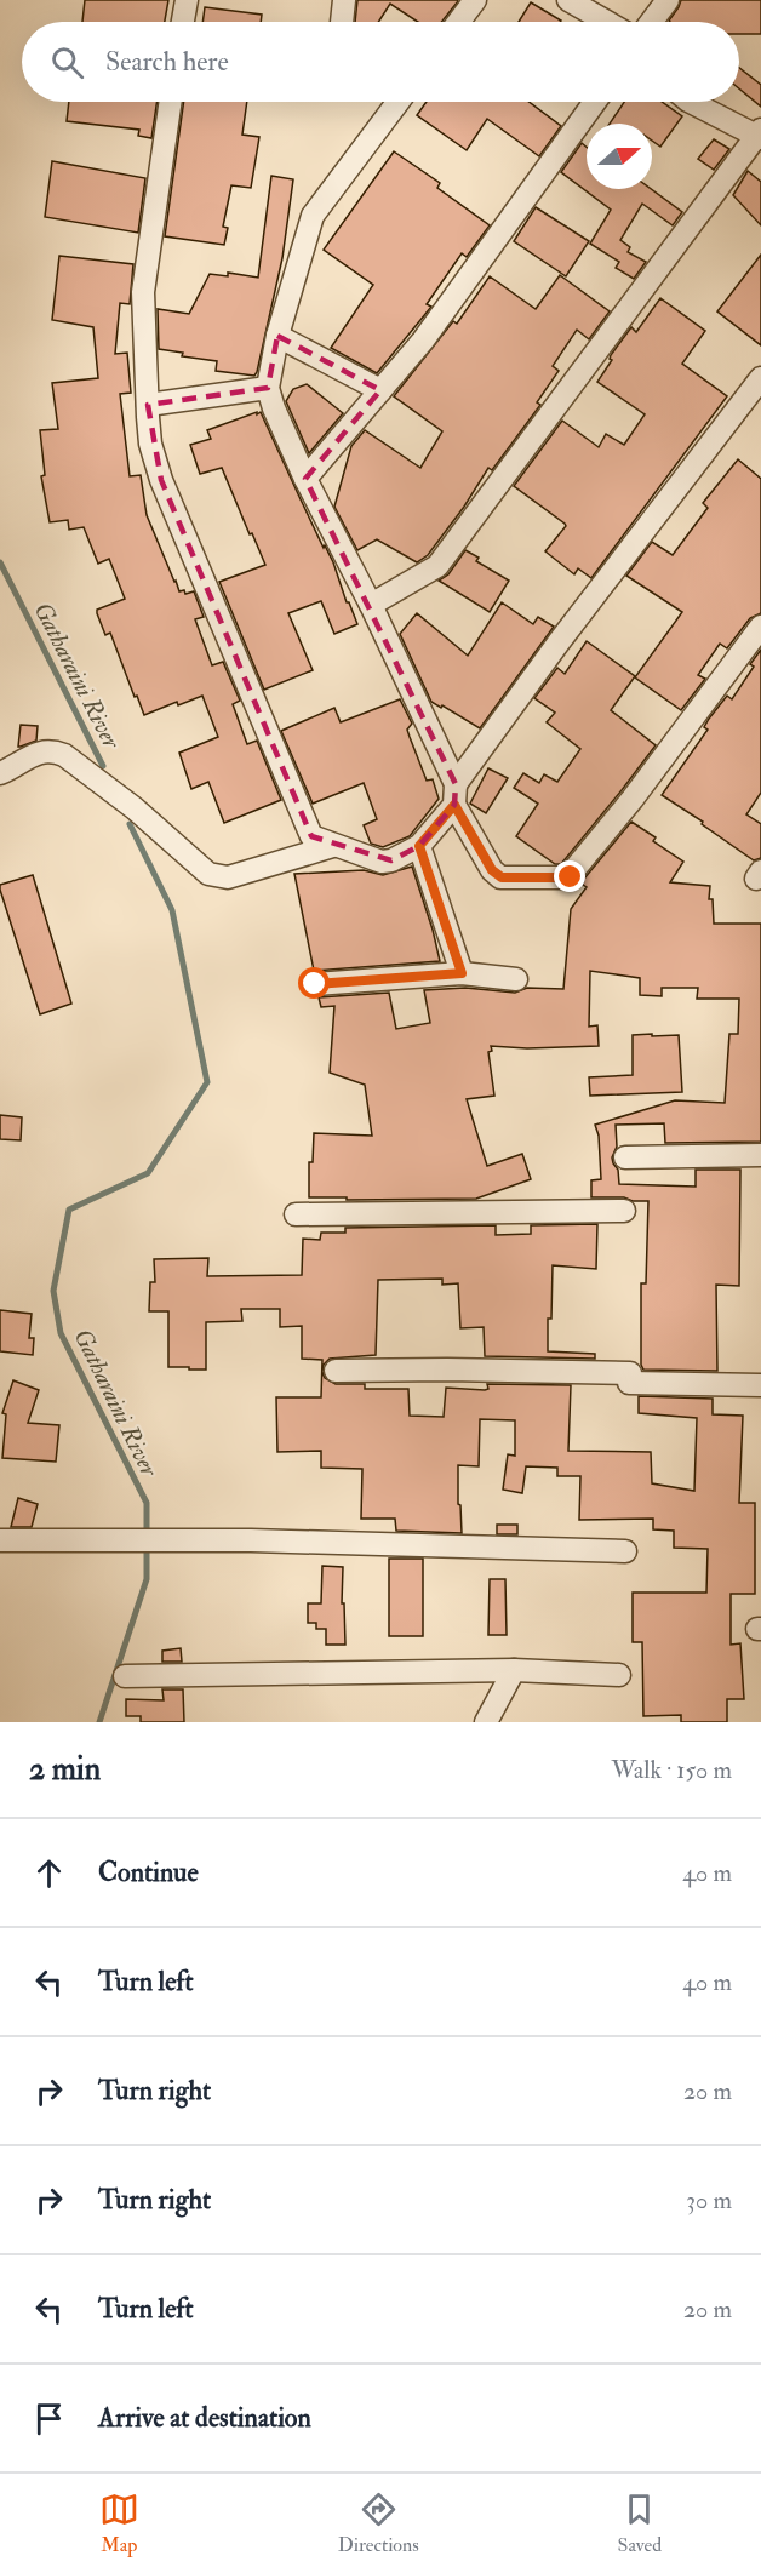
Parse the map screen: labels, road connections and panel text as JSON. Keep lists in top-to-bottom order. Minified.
{"water":["Gatharaini River"],"north":"right","page":{"search":"Search here","heading":["2 min","Walk · 150 m"],"list":[["Continue","40 m"],["Turn left","40 m"],["Turn right","20 m"],["Turn right","30 m"],["Turn left","20 m"],"Arrive at destination"],"nav":["Map","Directions","Saved"]}}
